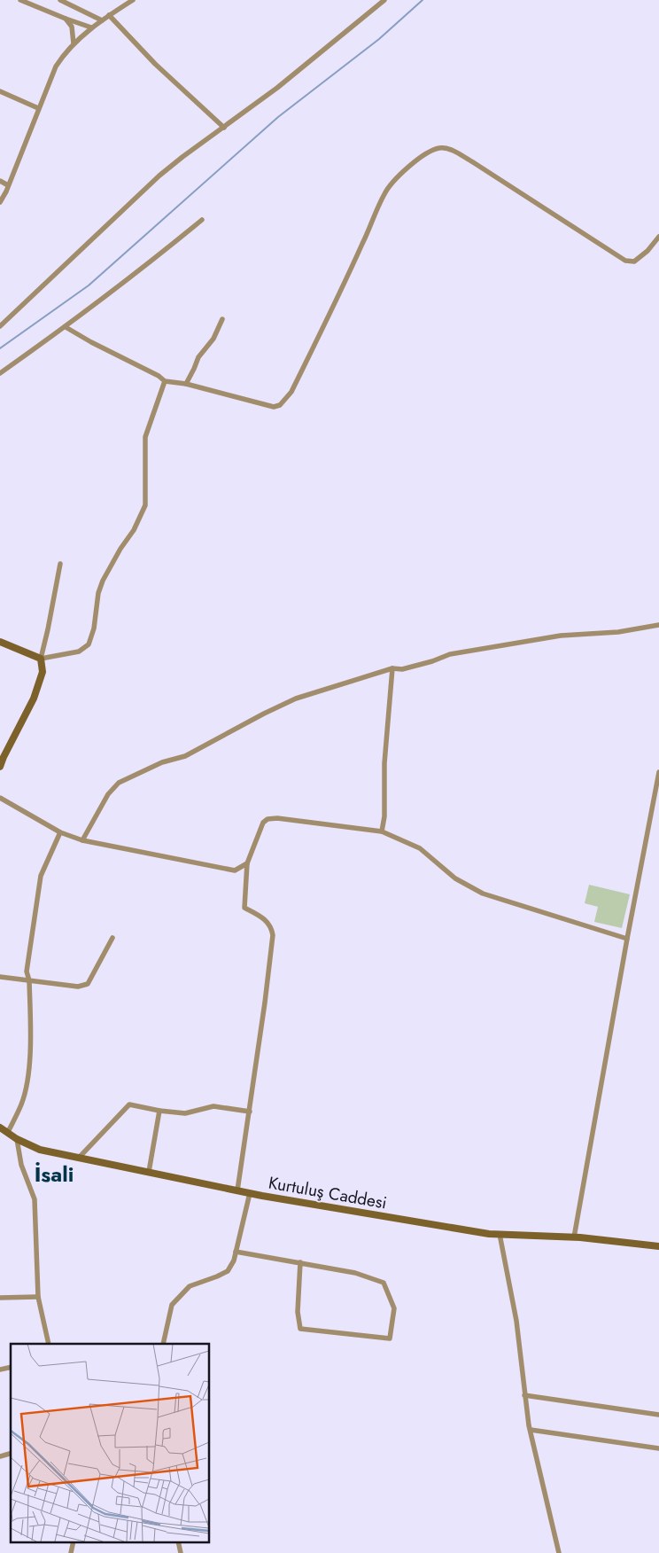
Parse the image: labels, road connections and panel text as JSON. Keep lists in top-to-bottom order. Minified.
{"streets":{"main road":["Kurtuluş Caddesi"]},"districts":["İsali"]}
